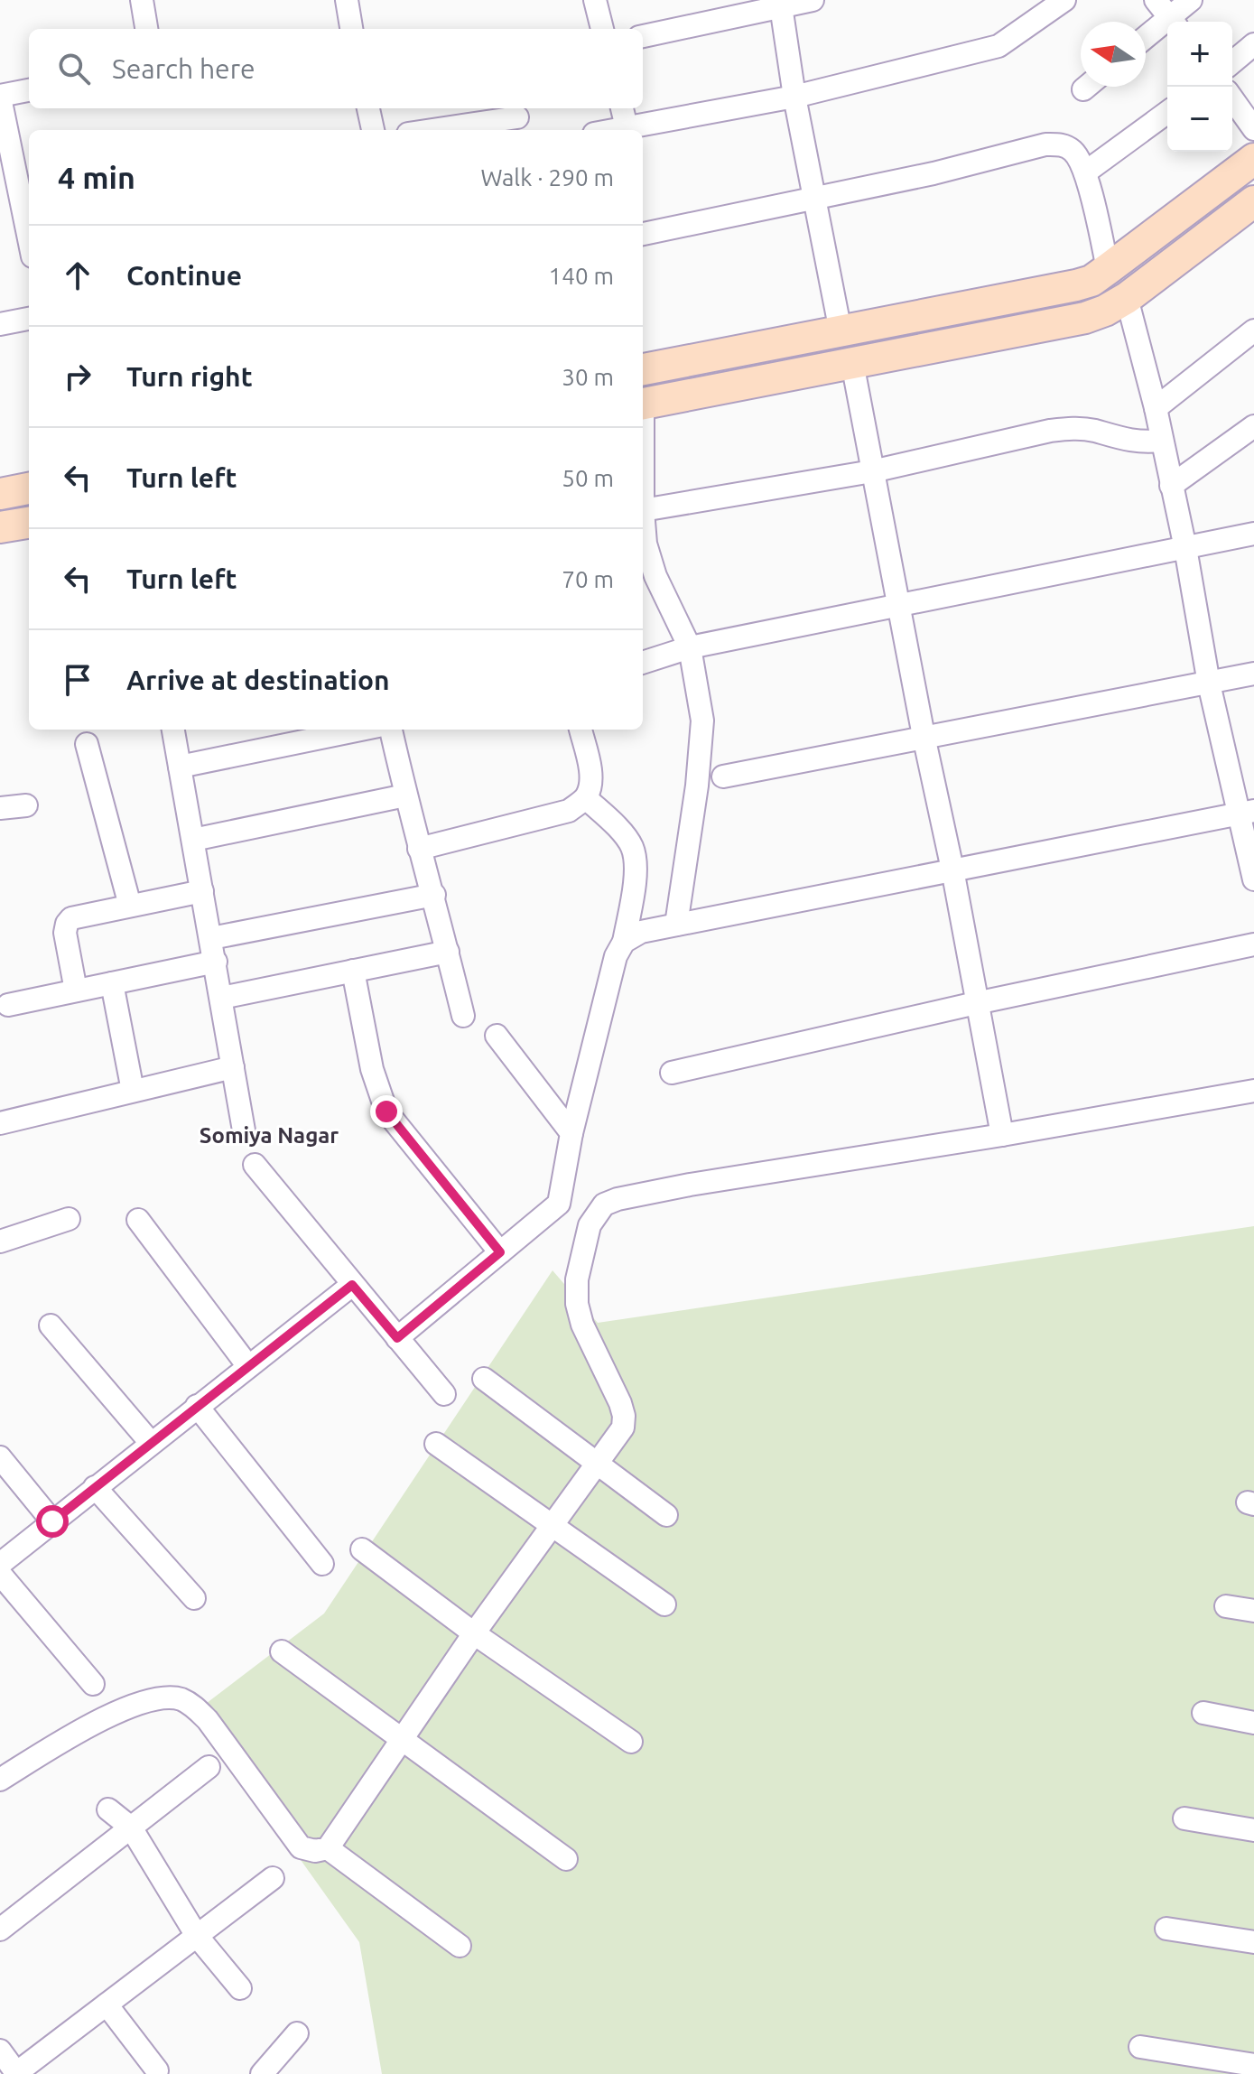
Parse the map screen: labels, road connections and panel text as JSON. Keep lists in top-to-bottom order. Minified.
{"districts":["Somiya Nagar"],"north":"left","page":{"map_buttons":["+","−"],"search":"Search here","heading":["4 min","Walk · 290 m"],"list":[["Continue","140 m"],["Turn right","30 m"],["Turn left","50 m"],["Turn left","70 m"],"Arrive at destination"]}}
